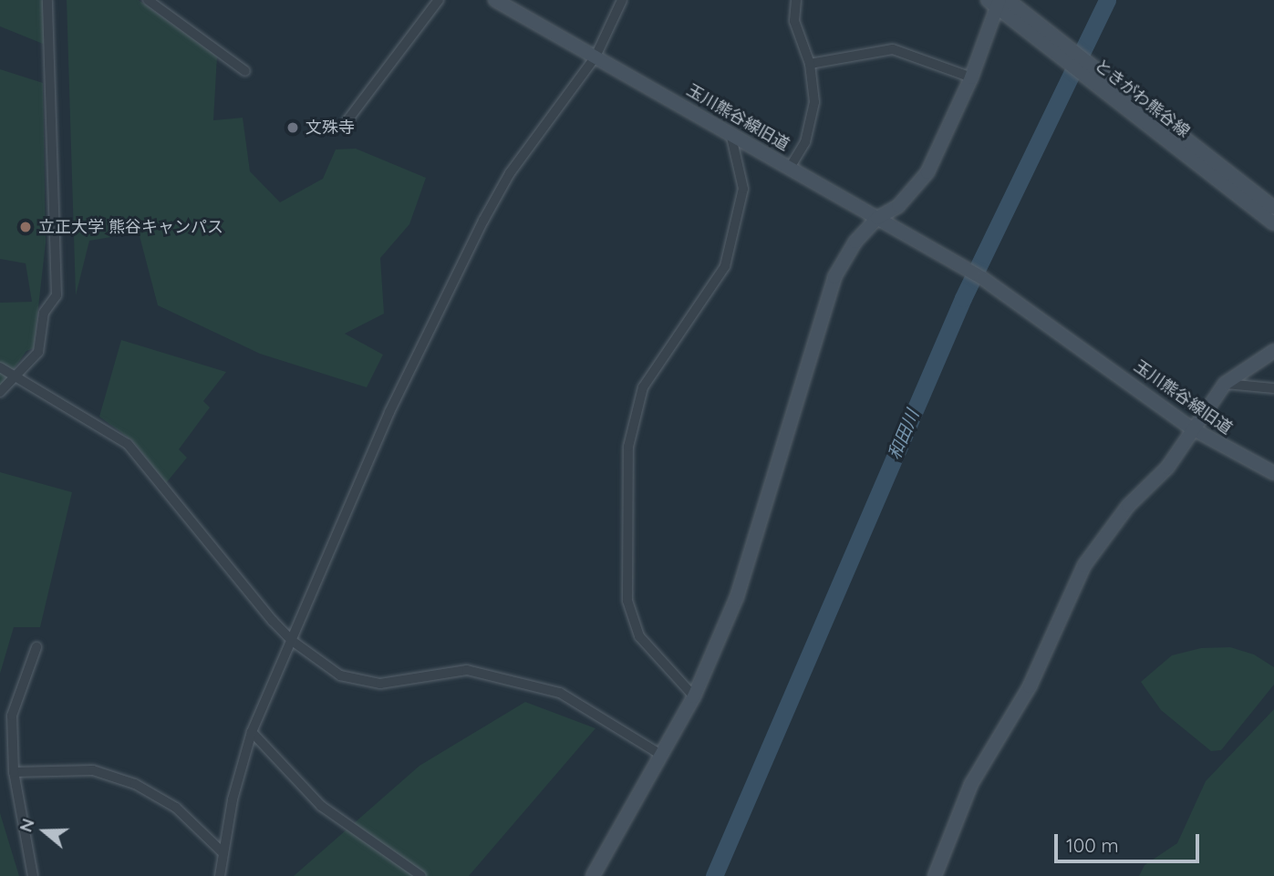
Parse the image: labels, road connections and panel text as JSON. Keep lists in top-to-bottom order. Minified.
{"streets":{"street":["ときがわ熊谷線","玉川熊谷線旧道"]},"water":["和田川"],"places":["文殊寺","立正大学 熊谷キャンパス"],"scale_bar":"100 m","north":"left"}
